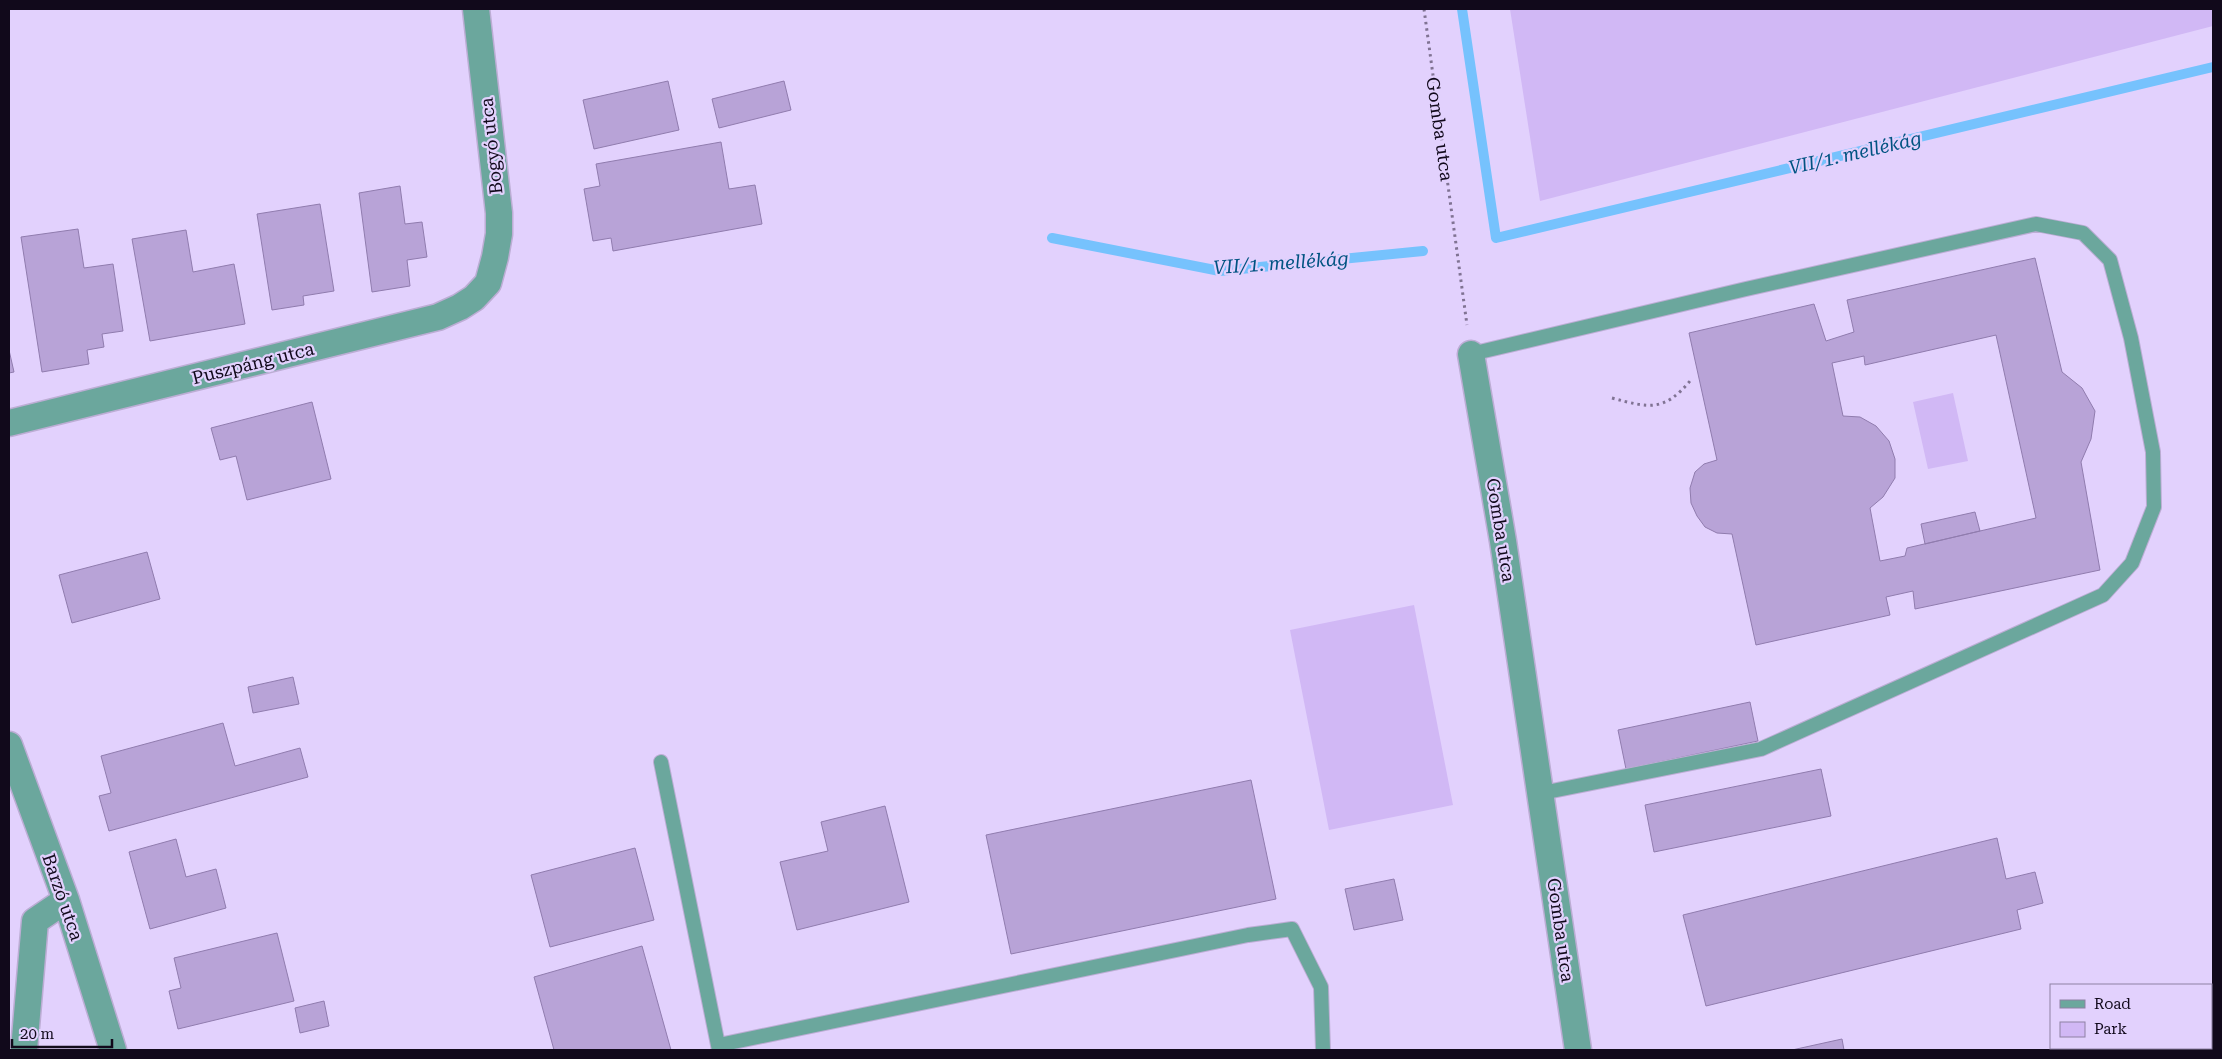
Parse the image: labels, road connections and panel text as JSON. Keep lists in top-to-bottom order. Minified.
{"streets":{"street":["Gomba utca","Bogyó utca","Puszpáng utca","Barzó utca"]},"crossings":[["Bogyó utca","Puszpáng utca"]],"water":["VII/1. mellékág"],"legend":["Road","Park"],"scale_bar":"20 m"}
